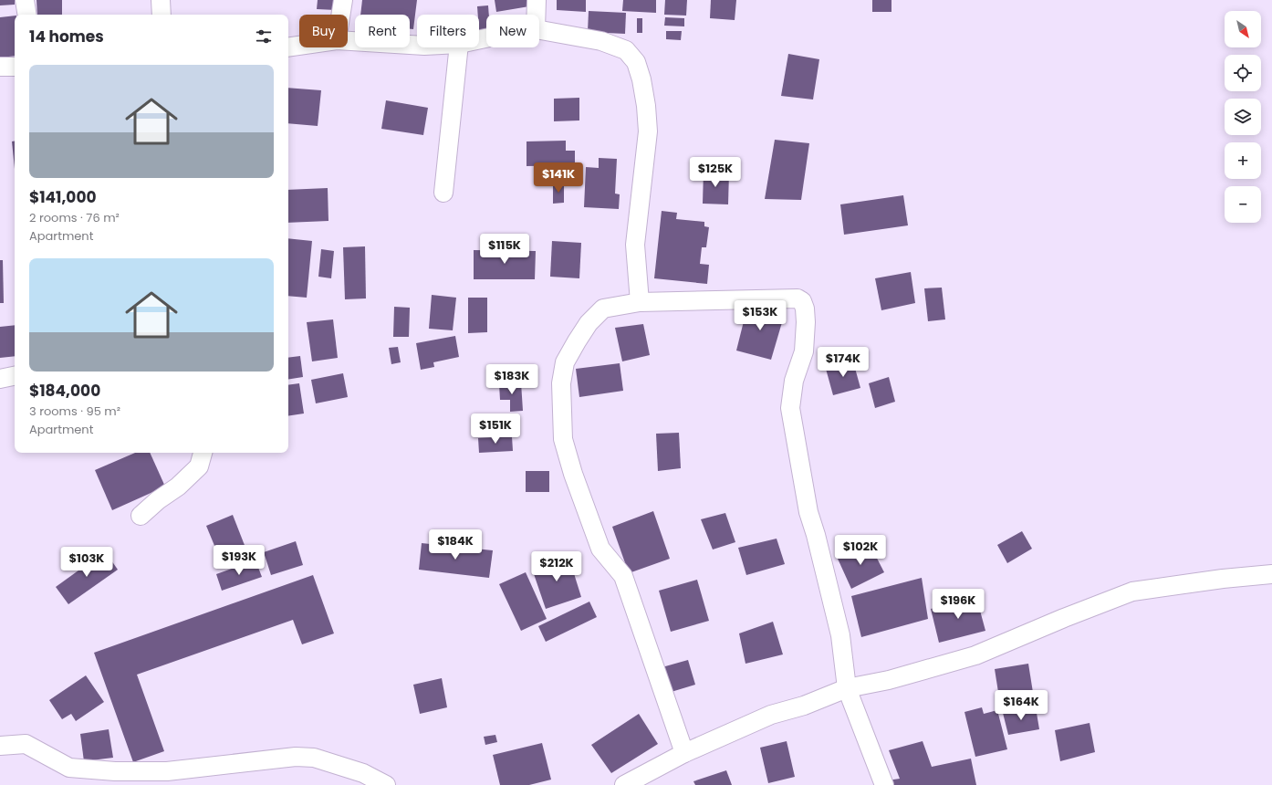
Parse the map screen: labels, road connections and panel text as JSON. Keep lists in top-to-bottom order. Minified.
{"north":"bottom right","page":{"map_buttons":["+","−"],"chip":["Buy","Rent","Filters","New"],"heading":"14 homes","list":[{"name":"$141,000","note":"2 rooms · 76 m² · Apartment"},{"name":"$184,000","note":"3 rooms · 95 m² · Apartment"}],"price":["$125K","$141K","$115K","$153K","$174K","$183K","$151K","$184K","$102K","$193K","$103K","$212K","$196K","$164K"]}}
